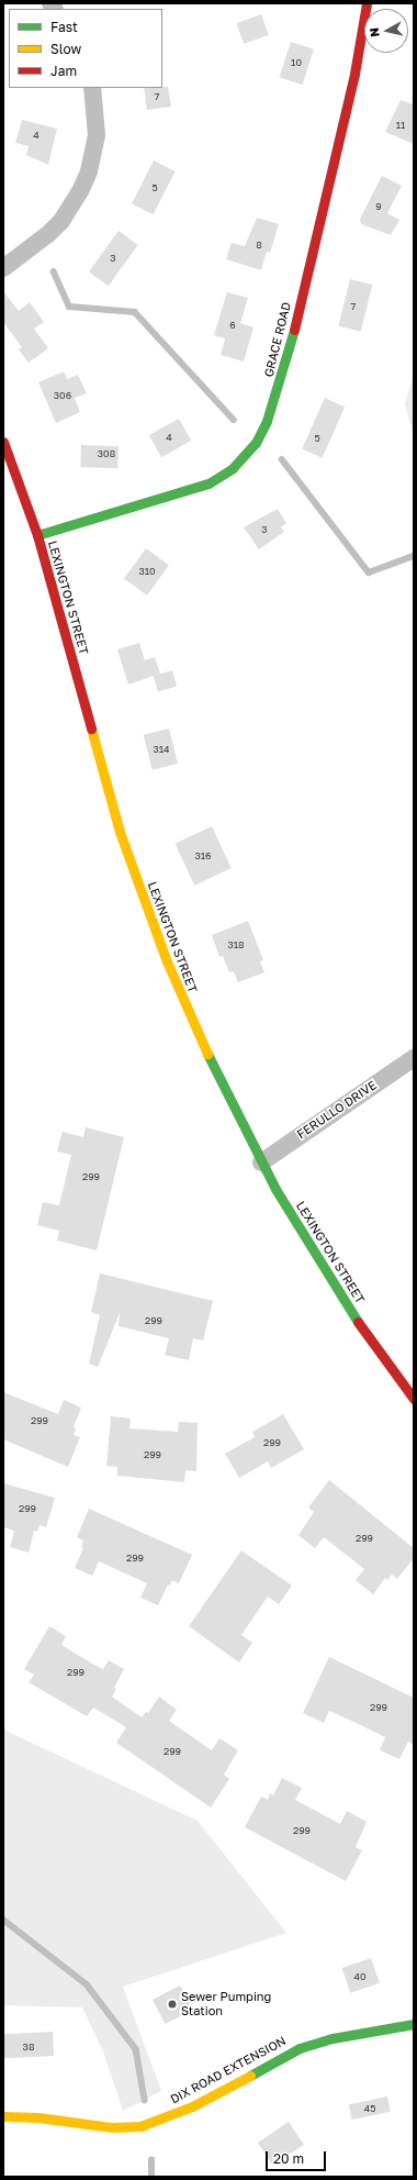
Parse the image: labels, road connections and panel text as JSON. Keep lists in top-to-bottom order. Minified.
{"streets":{"street":["GRACE ROAD","LEXINGTON STREET","FERULLO DRIVE","DIX ROAD EXTENSION"]},"crossings":[["GRACE ROAD","LEXINGTON STREET"],["LEXINGTON STREET","FERULLO DRIVE"]],"places":["Sewer Pumping Station"],"house_numbers":["10","7","11","4","5","9","8","3","7","6","306","4","5","308","3","310","314","316","318","299","299","299","299","299","299","299","299","299","299","299","299","40","38","45"],"legend":["Fast","Slow","Jam"],"scale_bar":"20 m","north":"left"}
